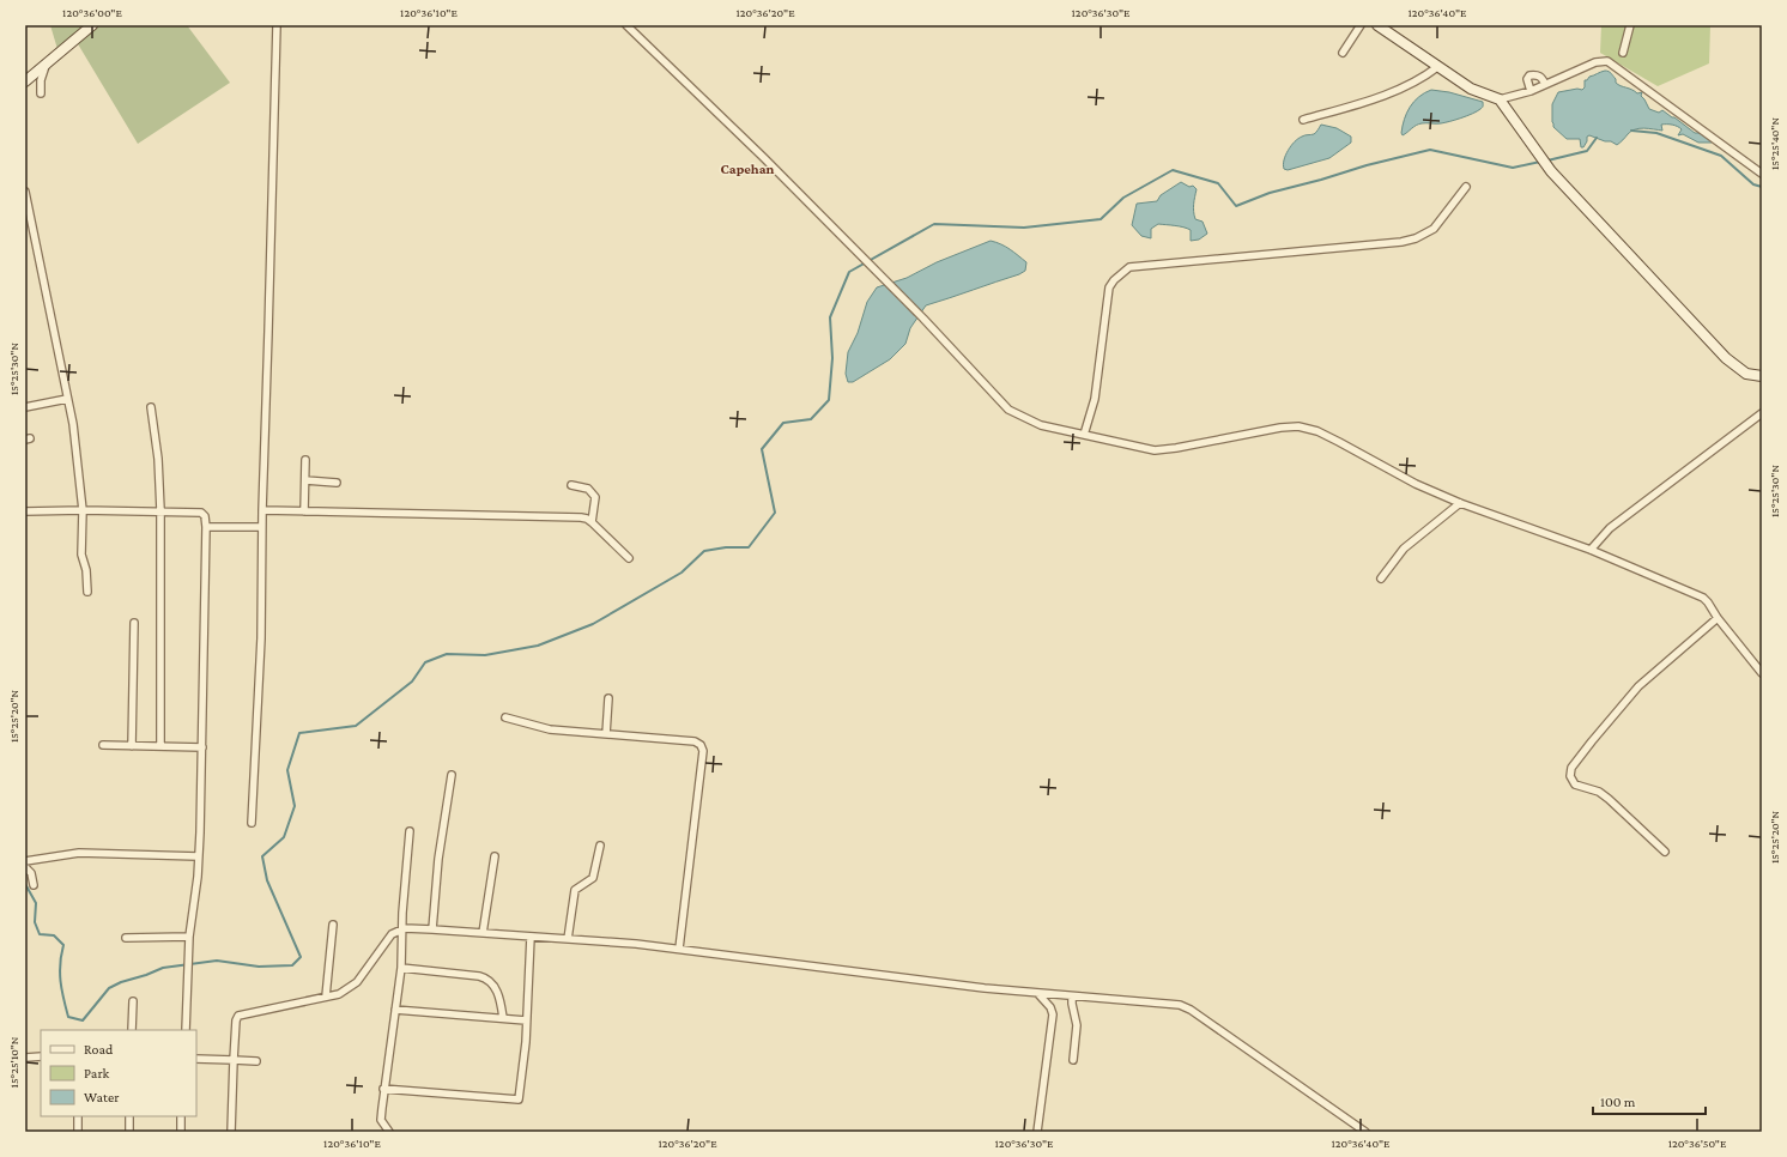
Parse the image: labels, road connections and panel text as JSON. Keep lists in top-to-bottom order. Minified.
{"districts":["Capehan"],"legend":["Road","Park","Water"],"scale_bar":"100 m","coordinates":["120°36'00\"E","120°36'10\"E","120°36'20\"E","120°36'30\"E","120°36'40\"E","15°25'40\"N","15°25'30\"N","15°25'20\"N","15°25'10\"N","120°36'50\"E"]}
